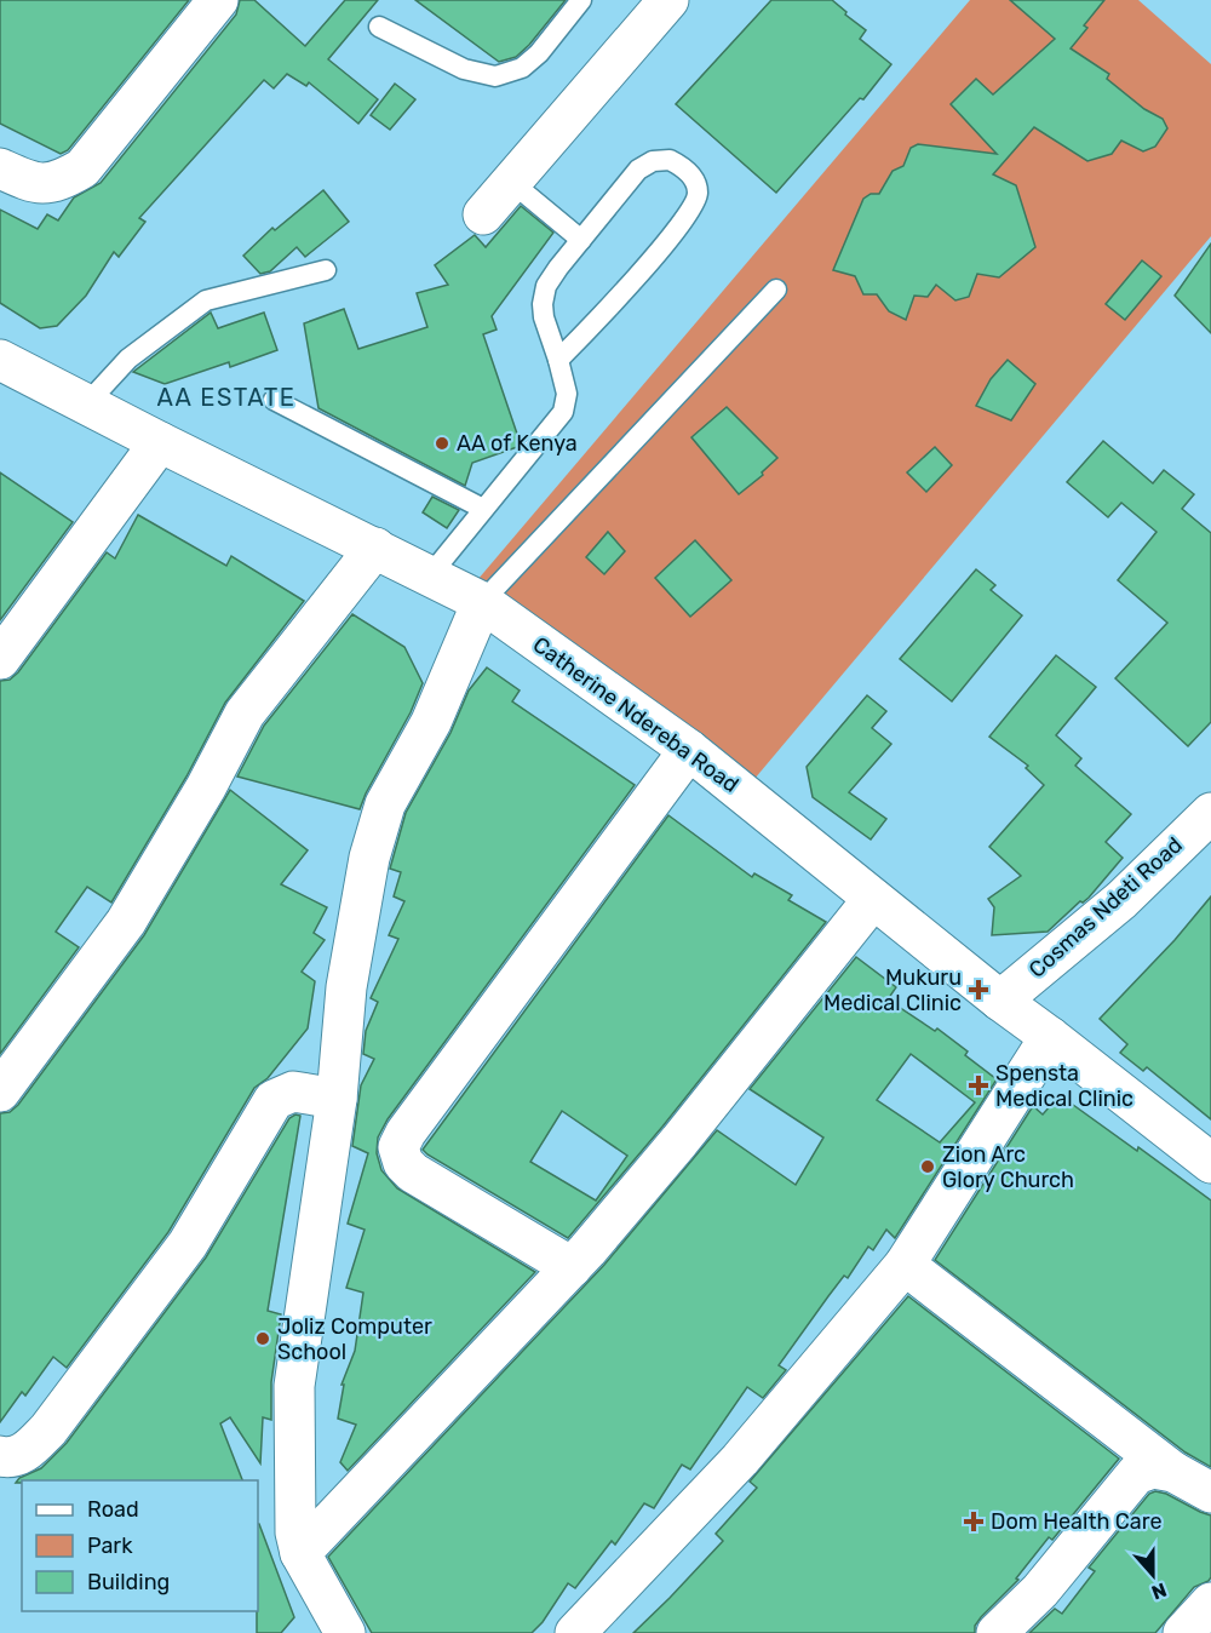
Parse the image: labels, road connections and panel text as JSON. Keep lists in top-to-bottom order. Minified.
{"streets":{"street":["Catherine Ndereba Road","Cosmas Ndeti Road"]},"crossings":[["Catherine Ndereba Road","Cosmas Ndeti Road"]],"districts":["AA ESTATE"],"places":{"other":["AA of Kenya","Zion Arc Glory Church","Joliz Computer School"],"health":["Mukuru Medical Clinic","Spensta Medical Clinic","Dom Health Care"]},"legend":["Road","Park","Building"],"north":"bottom"}
